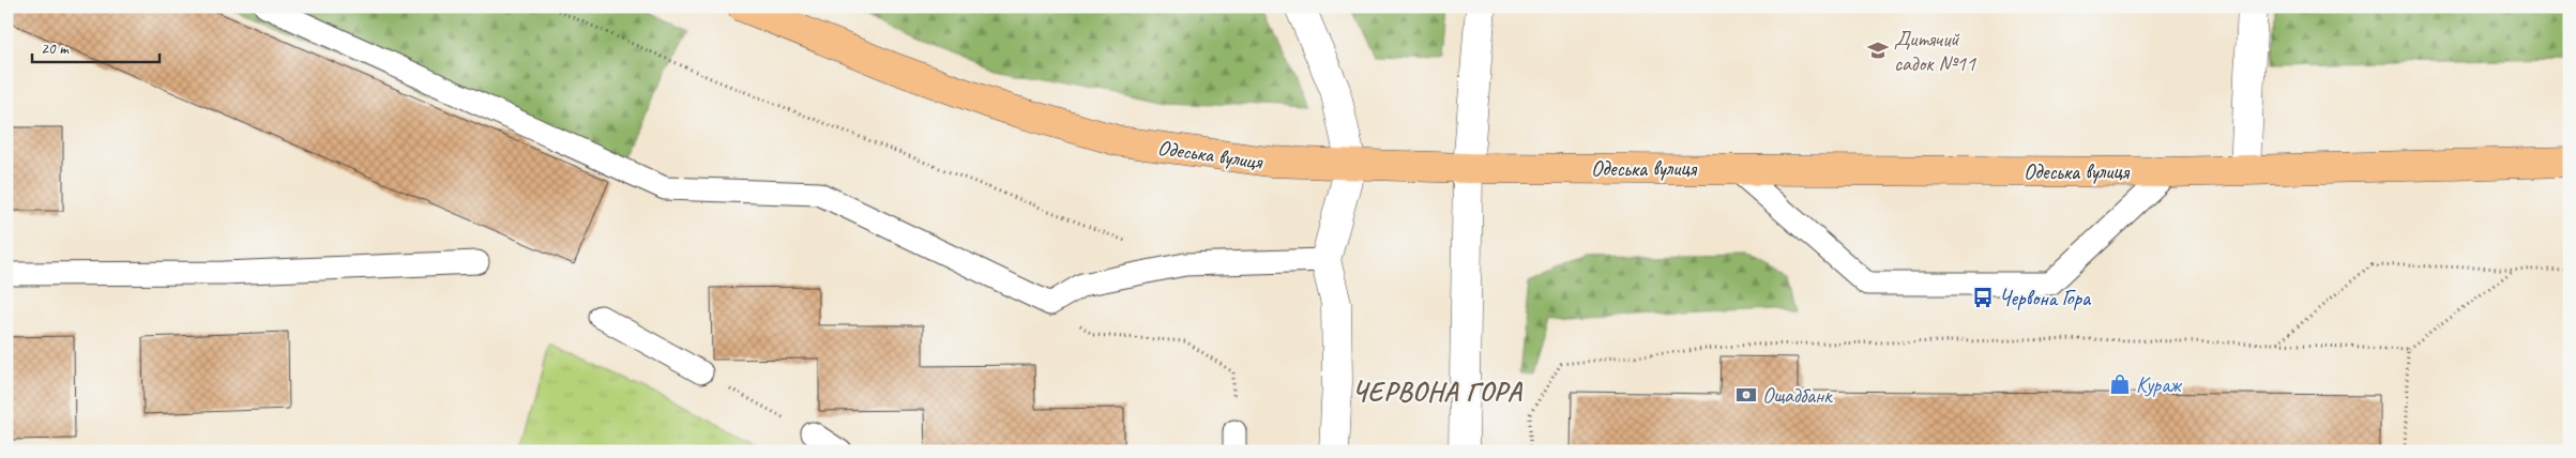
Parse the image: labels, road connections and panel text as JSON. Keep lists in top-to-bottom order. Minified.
{"streets":{"main road":["Одеська вулиця"]},"districts":["ЧЕРВОНА ГОРА"],"places":{"school or university":["Дитячий садок №11"],"bus stop":["Червона Гора"],"shop":["Кураж"],"bank":["Ощадбанк"]},"scale_bar":"20 m"}
